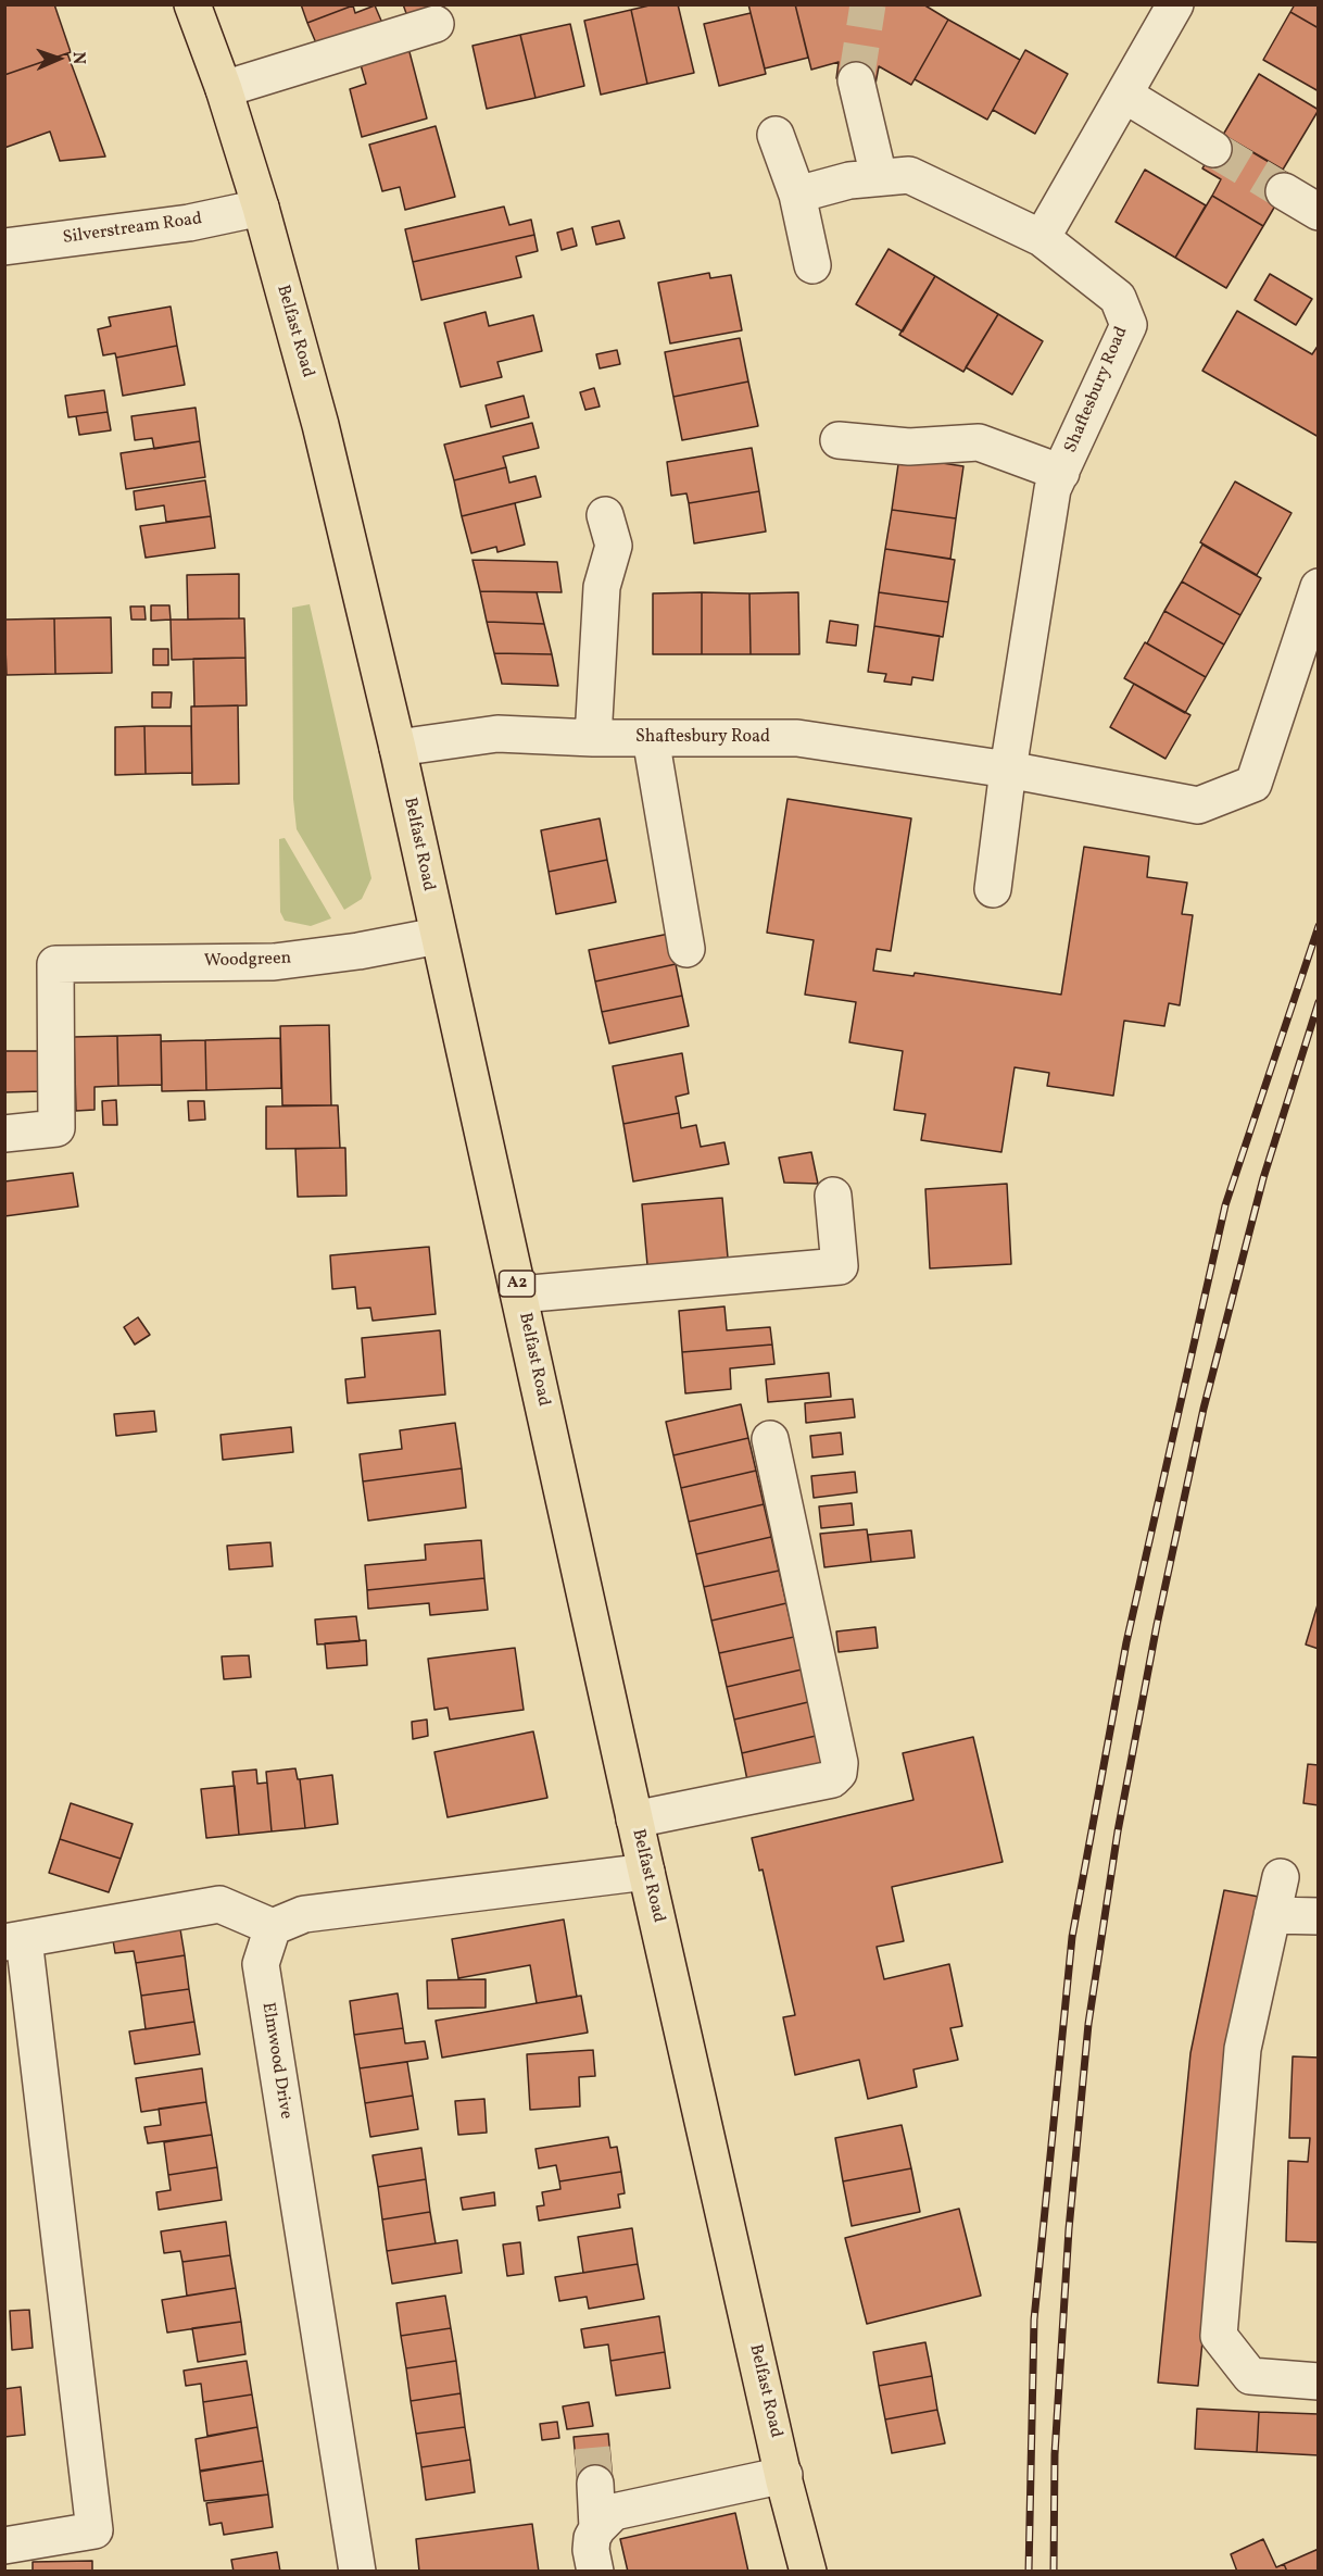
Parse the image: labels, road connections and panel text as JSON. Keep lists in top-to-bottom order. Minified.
{"streets":{"main road":["Belfast Road","A2"],"street":["Silverstream Road","Shaftesbury Road","Woodgreen","Elmwood Drive"]},"crossings":[["Silverstream Road","Belfast Road"],["Belfast Road","Shaftesbury Road"],["Belfast Road","Woodgreen"]],"north":"right"}
